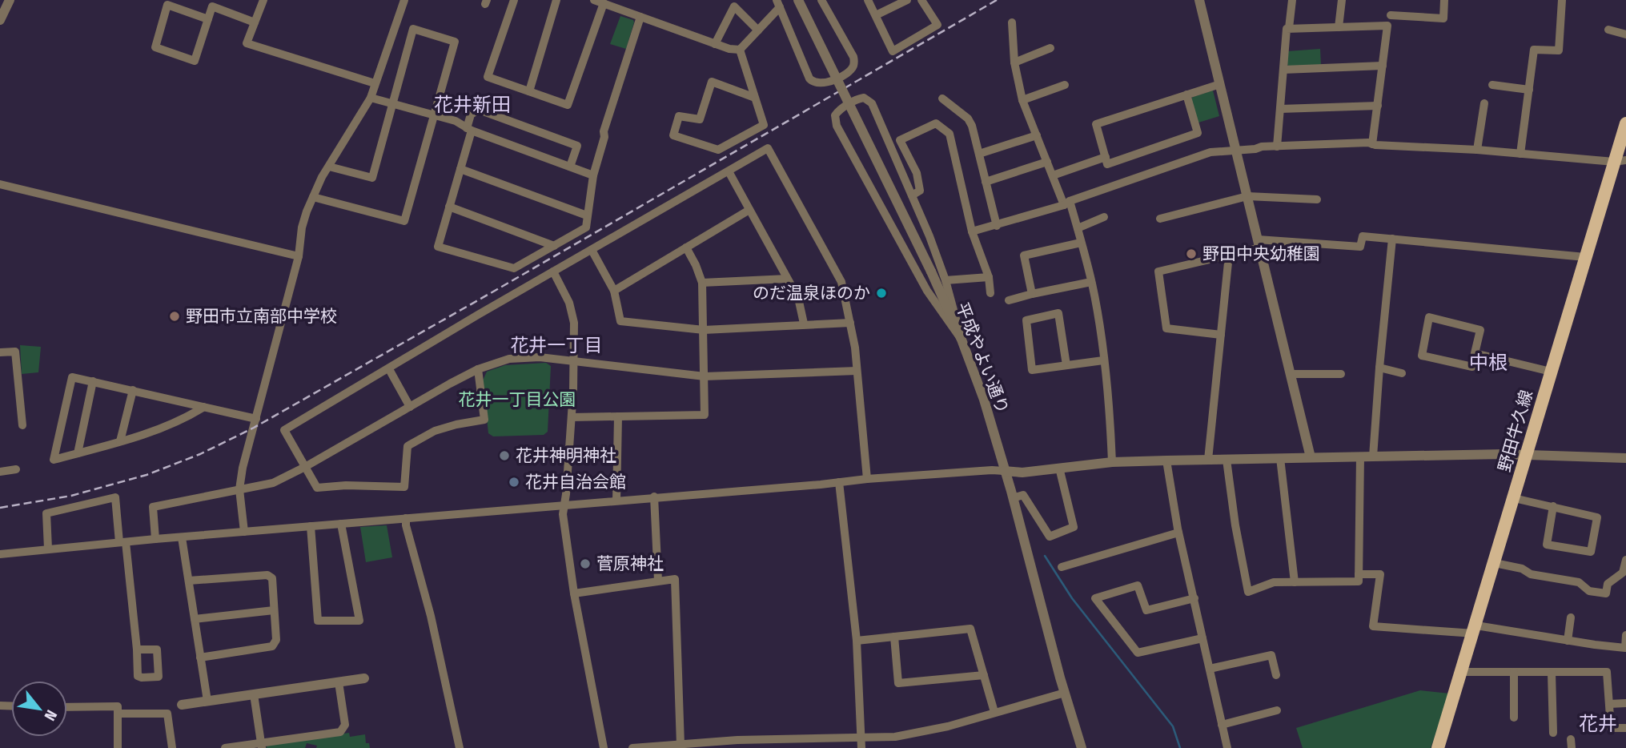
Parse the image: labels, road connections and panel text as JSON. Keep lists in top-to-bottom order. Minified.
{"streets":{"main road":["野田牛久線"],"street":["平成やよい通り"]},"districts":["花井新田","花井一丁目","中根","花井"],"parks":["花井一丁目公園"],"places":["野田中央幼稚園","のだ温泉ほのか","野田市立南部中学校","花井神明神社","花井自治会館","菅原神社"],"north":"bottom right"}
